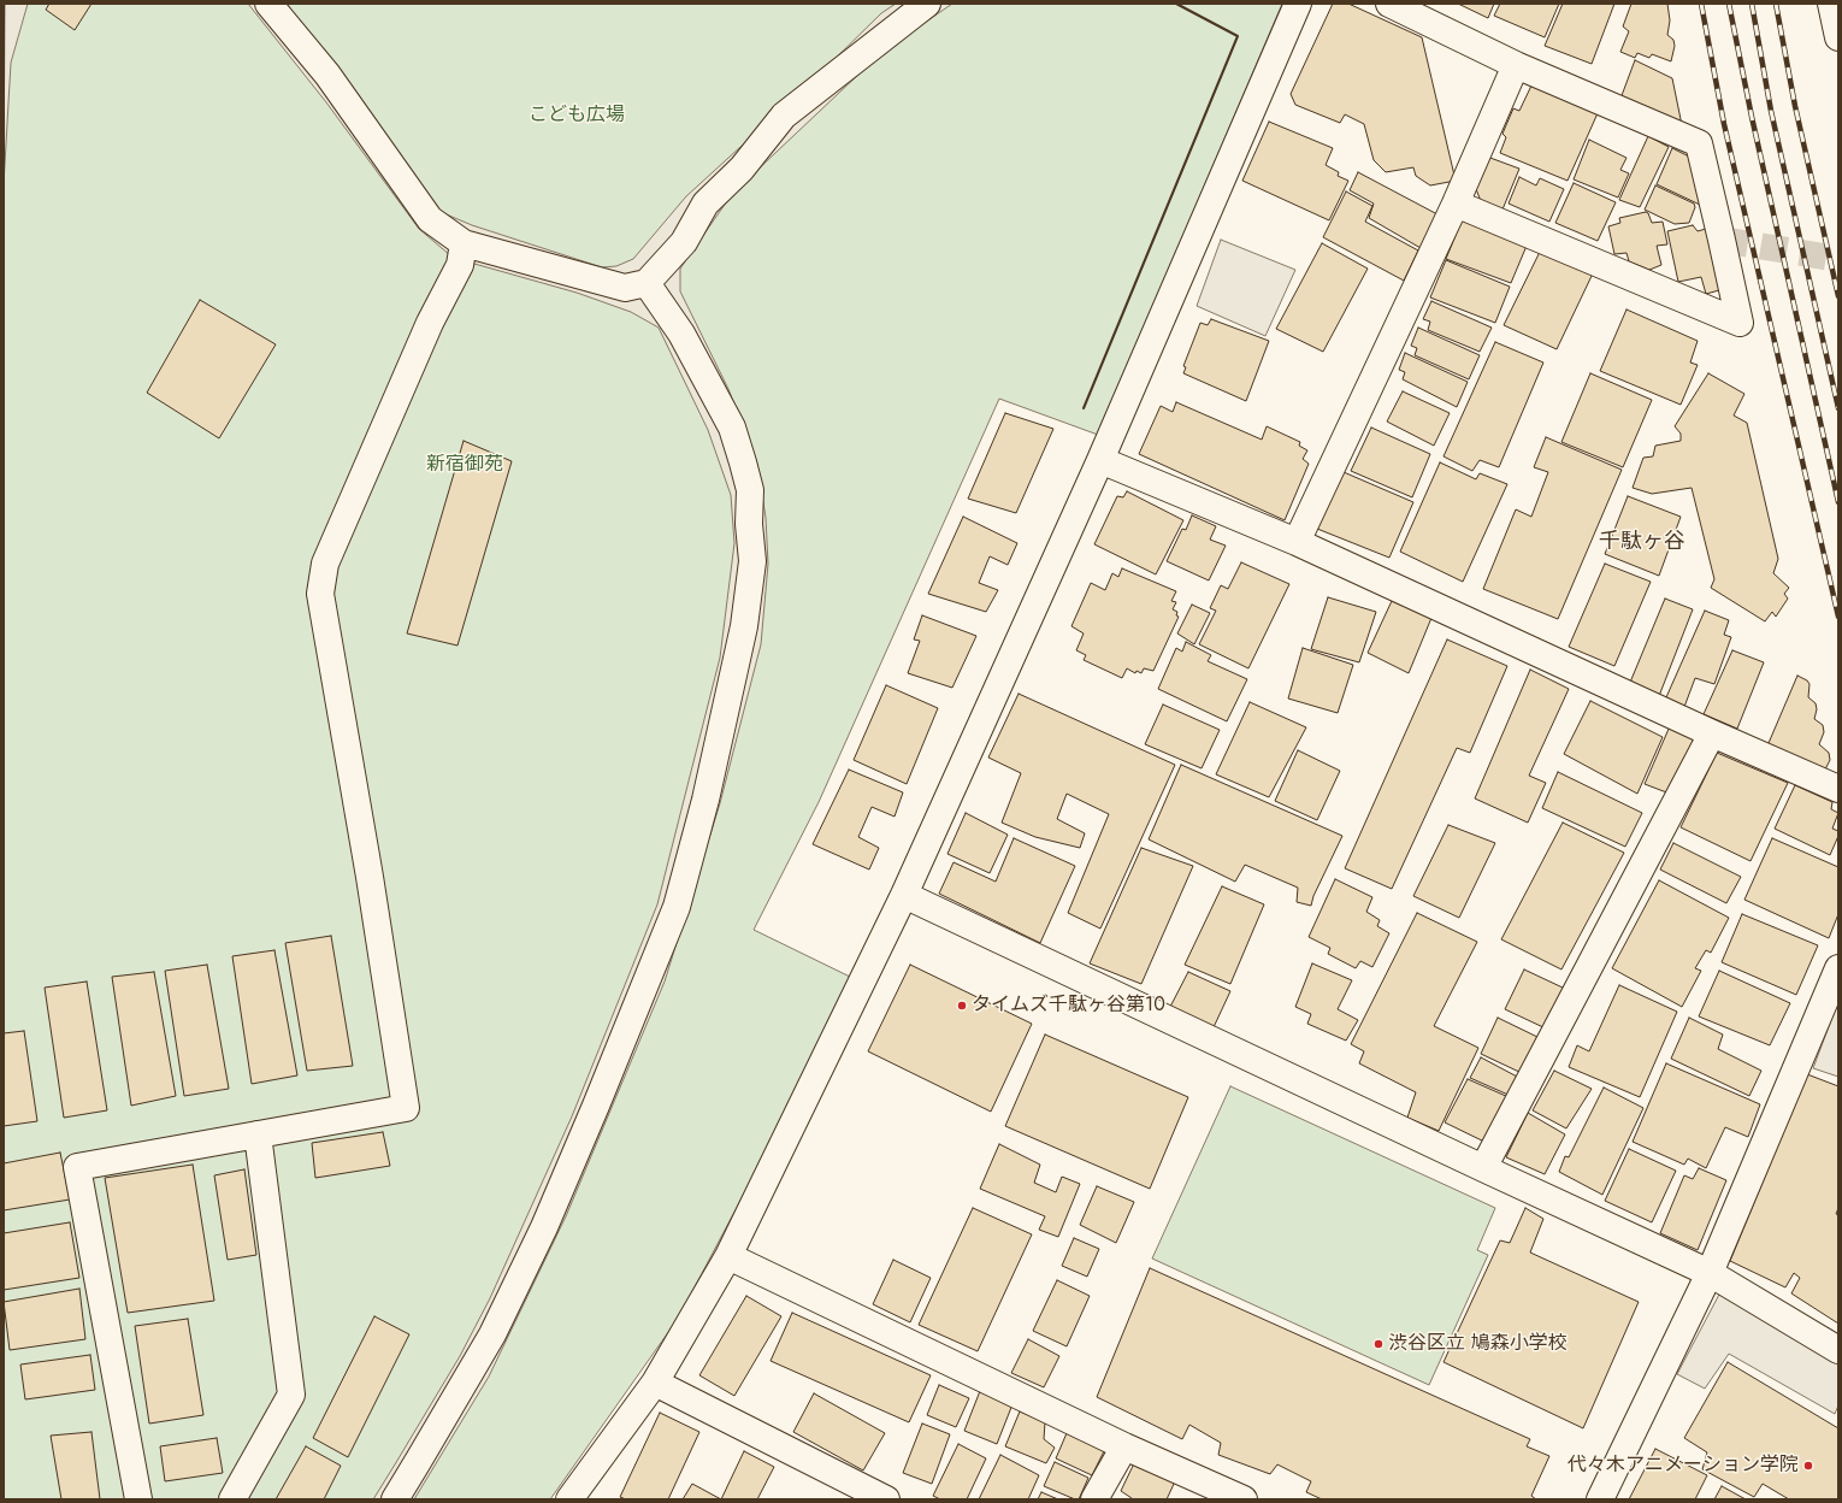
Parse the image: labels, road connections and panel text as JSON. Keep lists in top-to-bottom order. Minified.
{"districts":["千駄ヶ谷"],"parks":["こども広場","新宿御苑"],"places":["タイムズ千駄ヶ谷第10","渋谷区立 鳩森小学校","代々木アニメーション学院"]}
